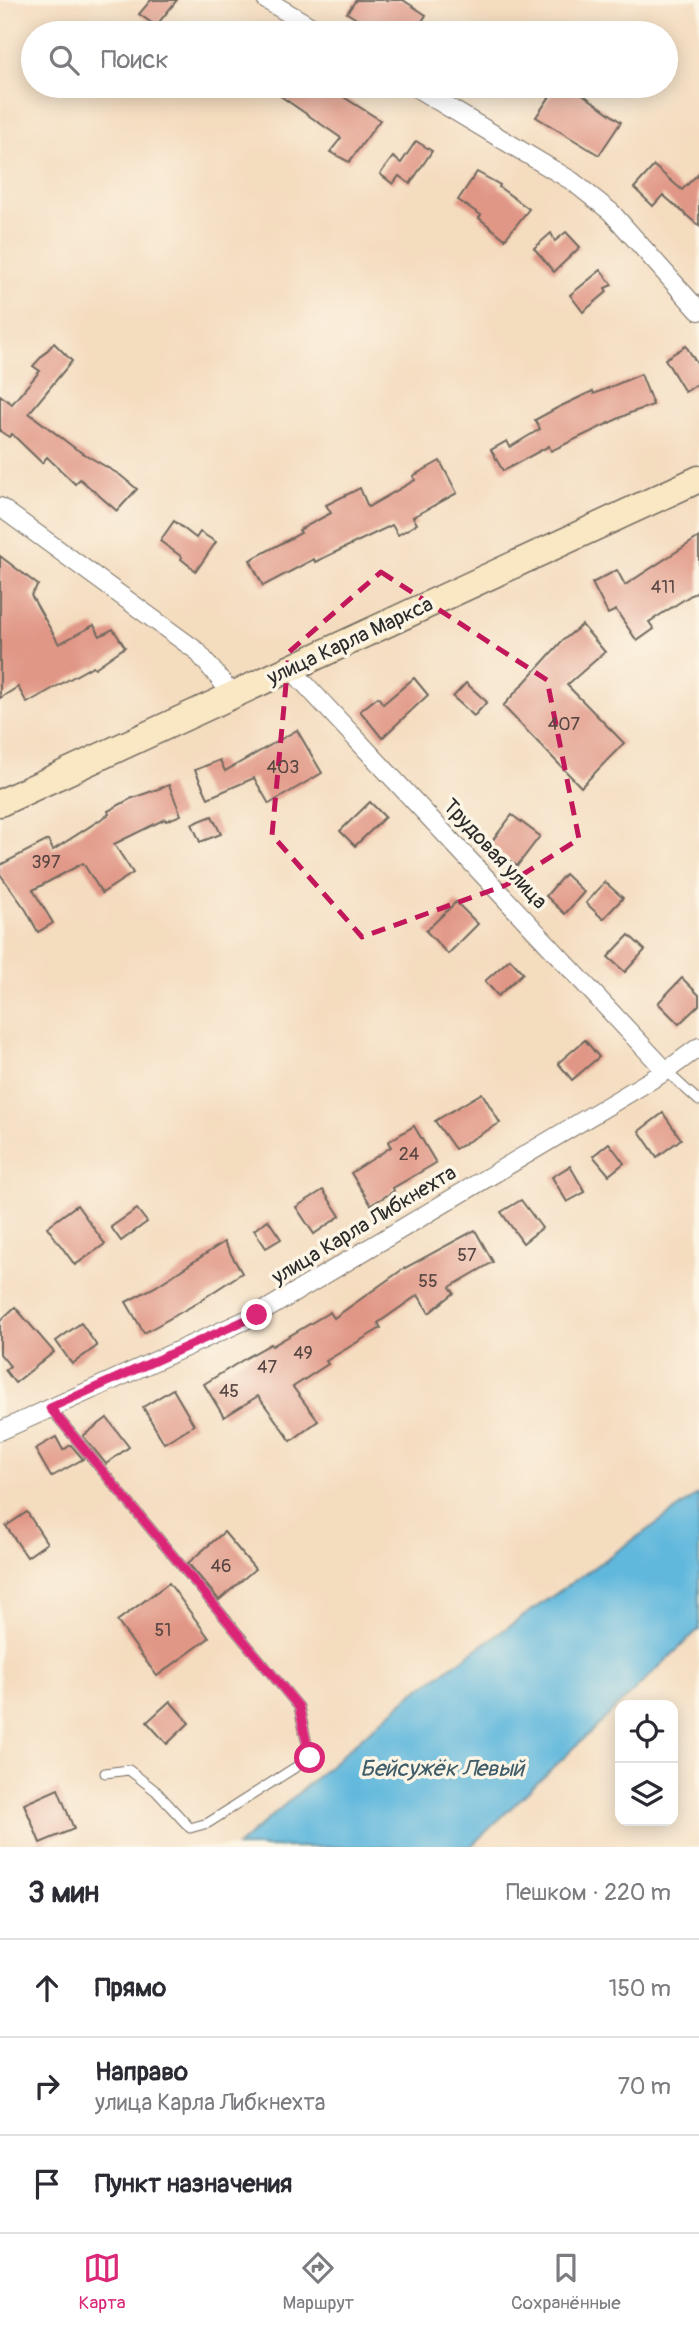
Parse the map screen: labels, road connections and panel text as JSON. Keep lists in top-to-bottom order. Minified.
{"streets":{"main road":["улица Карла Маркса"],"street":["Трудовая улица","улица Карла Либкнехта"]},"crossings":[["улица Карла Маркса","Трудовая улица"],["Трудовая улица","улица Карла Либкнехта"]],"water":["Бейсужёк Левый"],"house_numbers":["411","407","403","397","24","57","55","49","47","45","46","51"],"page":{"search":"Поиск","heading":["3 мин","Пешком · 220 m"],"list":[["Прямо","150 m"],["Направо","улица Карла Либкнехта","70 m"],"Пункт назначения"],"nav":["Карта","Маршрут","Сохранённые"]}}
